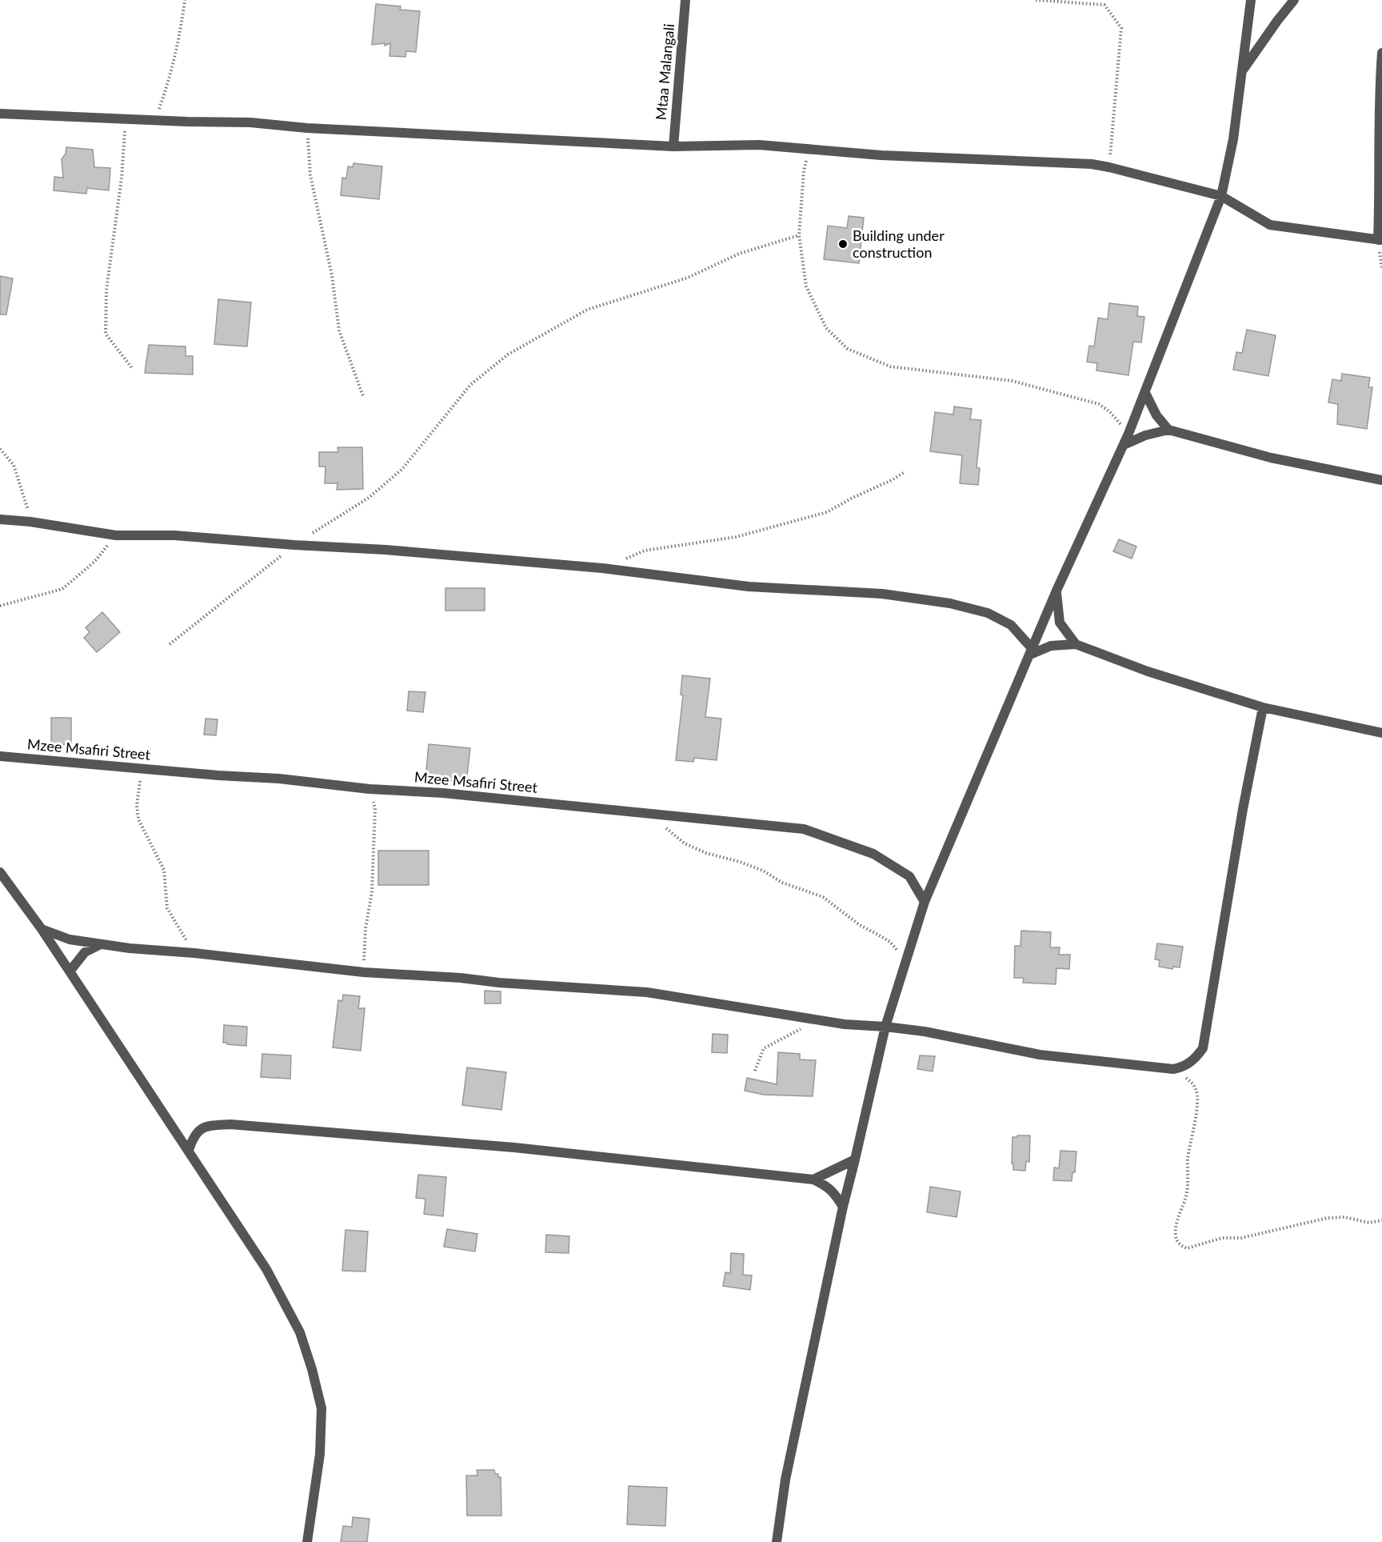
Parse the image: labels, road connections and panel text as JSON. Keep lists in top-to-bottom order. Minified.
{"streets":{"street":["Mtaa Malangali","Mzee Msafiri Street"]},"places":["Building under construction"]}
